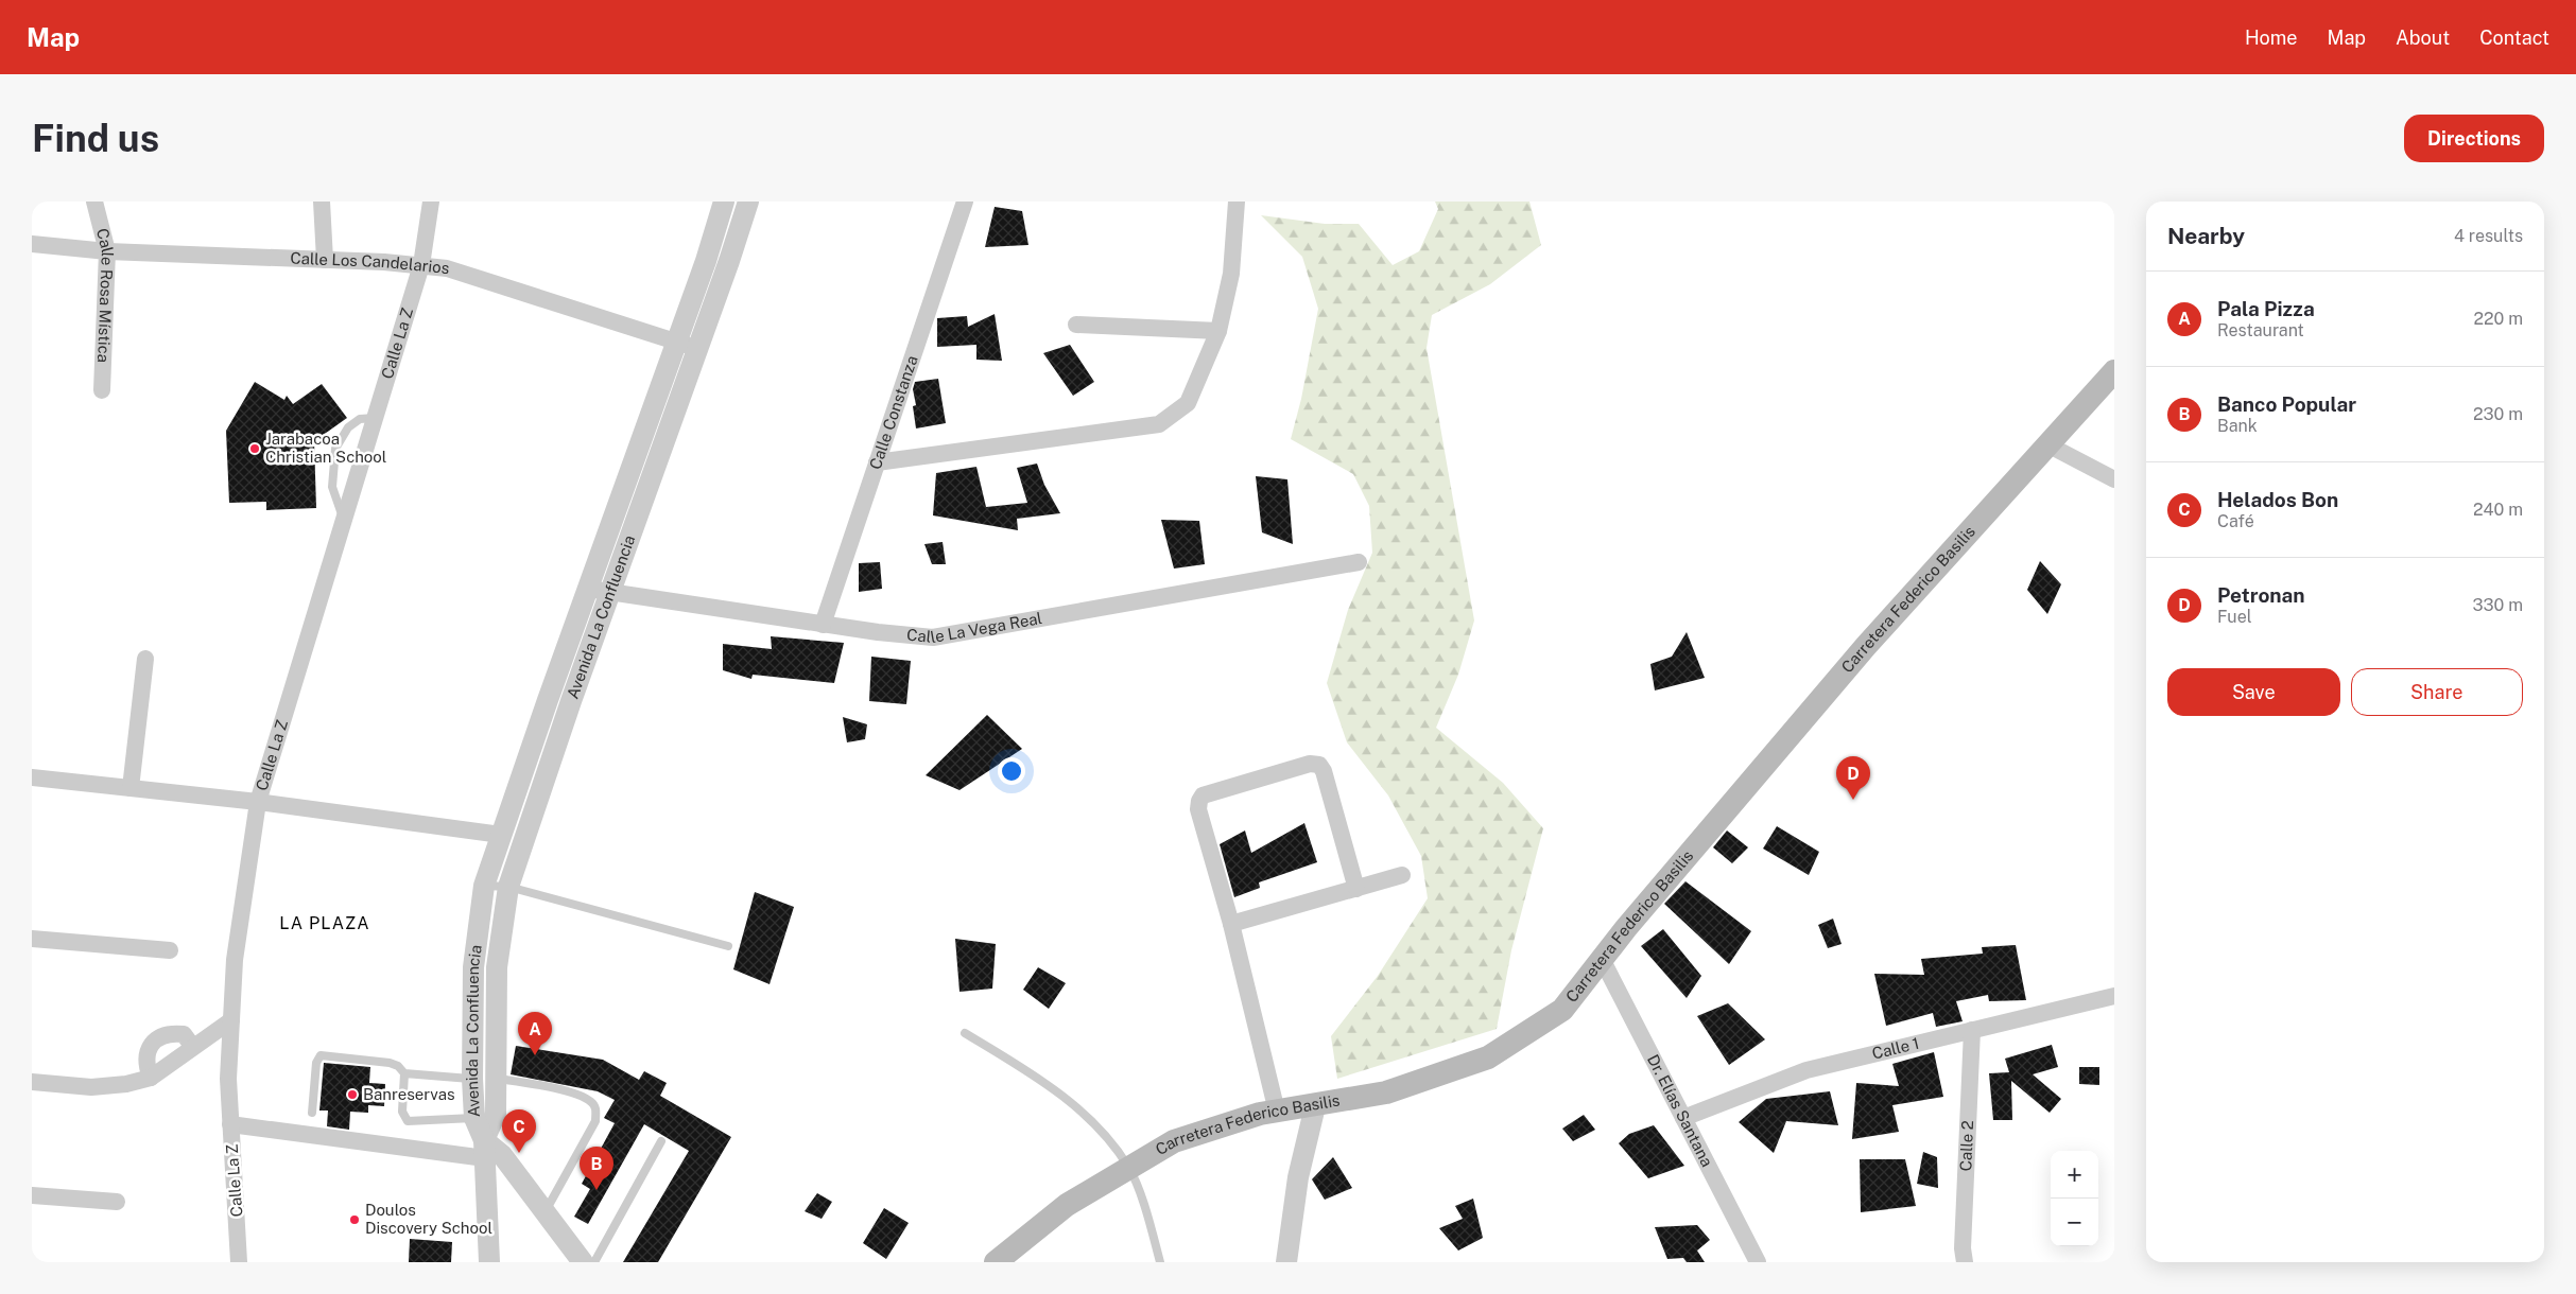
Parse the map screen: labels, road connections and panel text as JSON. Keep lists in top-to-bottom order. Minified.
{"streets":{"main road":["Carretera Federico Basilis"],"street":["Calle Los Candelarios","Calle Rosa Mística","Calle La Z","Calle Constanza","Avenida La Confluencia","Calle La Vega Real","Calle 1","Dr. Elías Santana","Calle 2"]},"crossings":[["Calle Los Candelarios","Calle Rosa Mística"],["Calle Los Candelarios","Calle La Z"],["Calle Los Candelarios","Avenida La Confluencia"],["Calle Constanza","Calle La Vega Real"],["Carretera Federico Basilis","Dr. Elías Santana"],["Avenida La Confluencia","Calle La Vega Real"],["Calle 1","Dr. Elías Santana"],["Calle 1","Calle 2"]],"districts":["LA PLAZA"],"places":["Jarabacoa Christian School","Banreservas","Doulos Discovery School"],"page":{"header":"Map","nav":["Home","Map","About","Contact"],"buttons":["Directions",["Save","Share"]],"title":"Find us","heading":["Nearby","4 results"],"list":[{"mark":"A","name":"Pala Pizza","note":"Restaurant","value":"220 m"},{"mark":"B","name":"Banco Popular","note":"Bank","value":"230 m"},{"mark":"C","name":"Helados Bon","note":"Café","value":"240 m"},{"mark":"D","name":"Petronan","note":"Fuel","value":"330 m"}],"pins":["D","A","C","B"],"map_buttons":["+","−"]}}
